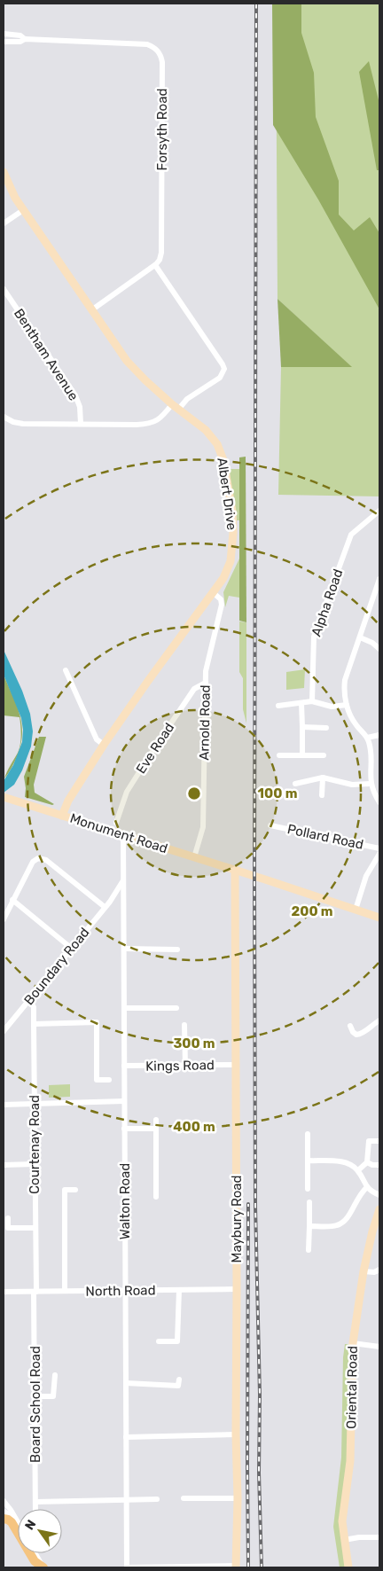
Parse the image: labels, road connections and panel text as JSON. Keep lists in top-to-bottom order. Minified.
{"streets":{"street":["Forsyth Road","Bentham Avenue","Albert Drive","Alpha Road","Arnold Road","Eve Road","Monument Road","Pollard Road","Boundary Road","Kings Road","Courtenay Road","Walton Road","Maybury Road","North Road","Oriental Road","Board School Road"]},"crossings":[["Albert Drive","Arnold Road"],["Albert Drive","Monument Road"],["Arnold Road","Eve Road"],["Arnold Road","Monument Road"],["Monument Road","Walton Road"],["Monument Road","Maybury Road"],["Boundary Road","Courtenay Road"],["Boundary Road","Walton Road"],["Kings Road","Walton Road"],["Kings Road","Maybury Road"],["Courtenay Road","North Road"],["Courtenay Road","Board School Road"],["Walton Road","North Road"],["Maybury Road","North Road"],["North Road","Board School Road"]],"north":"top left","rings":["100 m","200 m","300 m","400 m"]}
